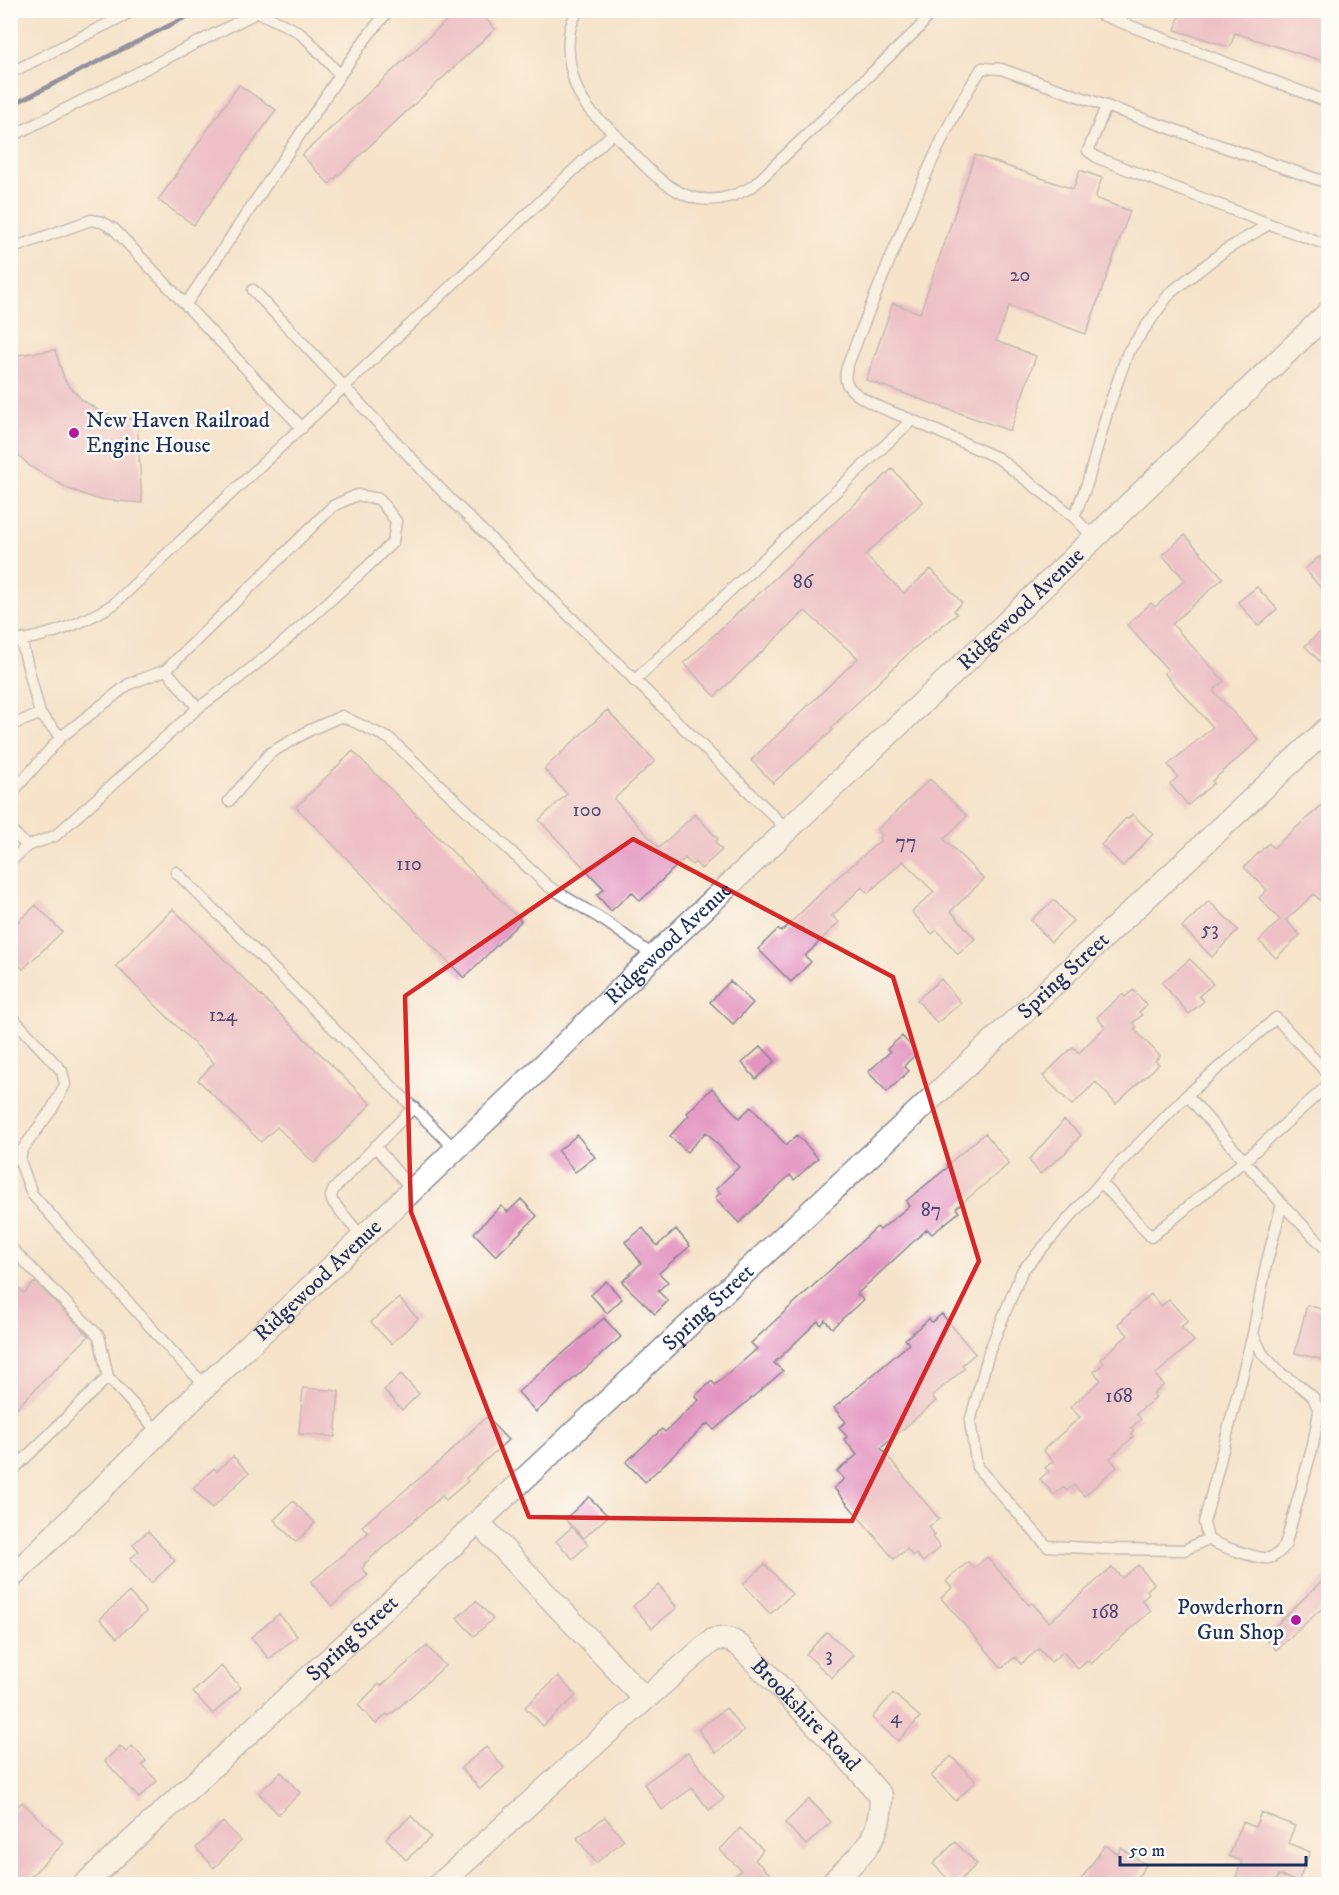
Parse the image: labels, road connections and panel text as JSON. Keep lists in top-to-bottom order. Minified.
{"streets":{"street":["Ridgewood Avenue","Spring Street","Brookshire Road"]},"places":["New Haven Railroad Engine House","Powderhorn Gun Shop"],"house_numbers":["20","86","100","77","110","53","124","87","168","168","3","4"],"scale_bar":"50 m"}
